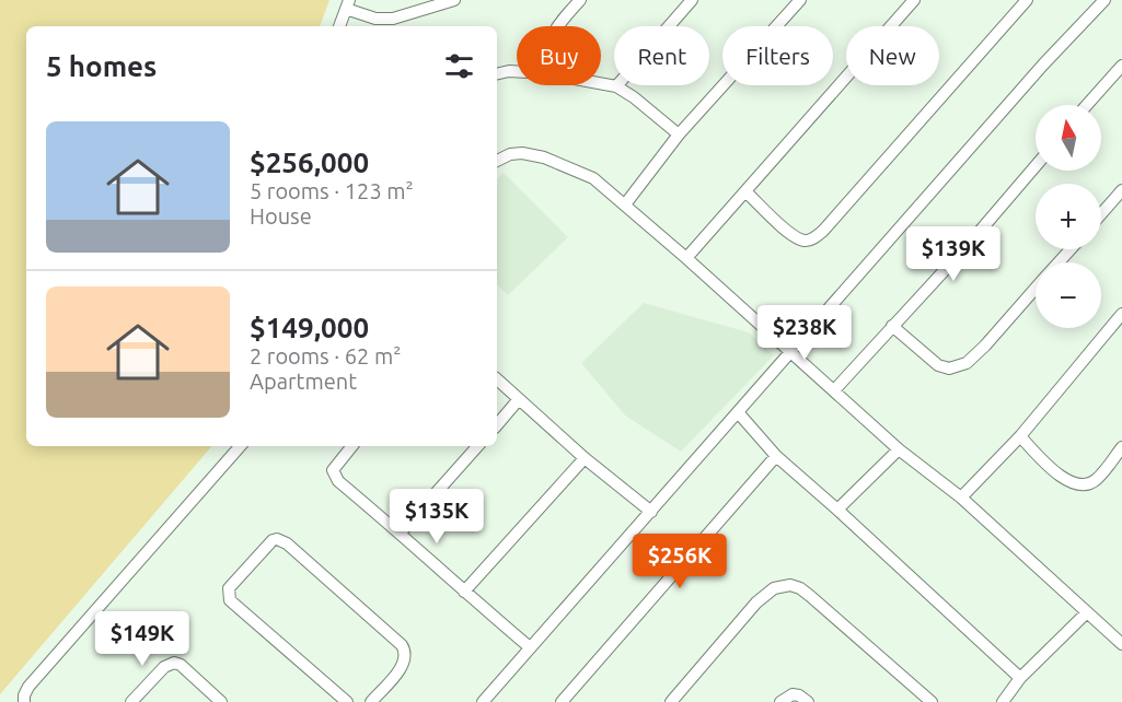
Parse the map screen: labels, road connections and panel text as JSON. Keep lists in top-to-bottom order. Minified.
{"north":"top","page":{"chip":["Buy","Rent","Filters","New"],"heading":"5 homes","map_buttons":["+","−"],"list":[{"name":"$256,000","note":"5 rooms · 123 m² · House"},{"name":"$149,000","note":"2 rooms · 62 m² · Apartment"}],"price":["$139K","$238K","$135K","$256K","$149K"]}}
